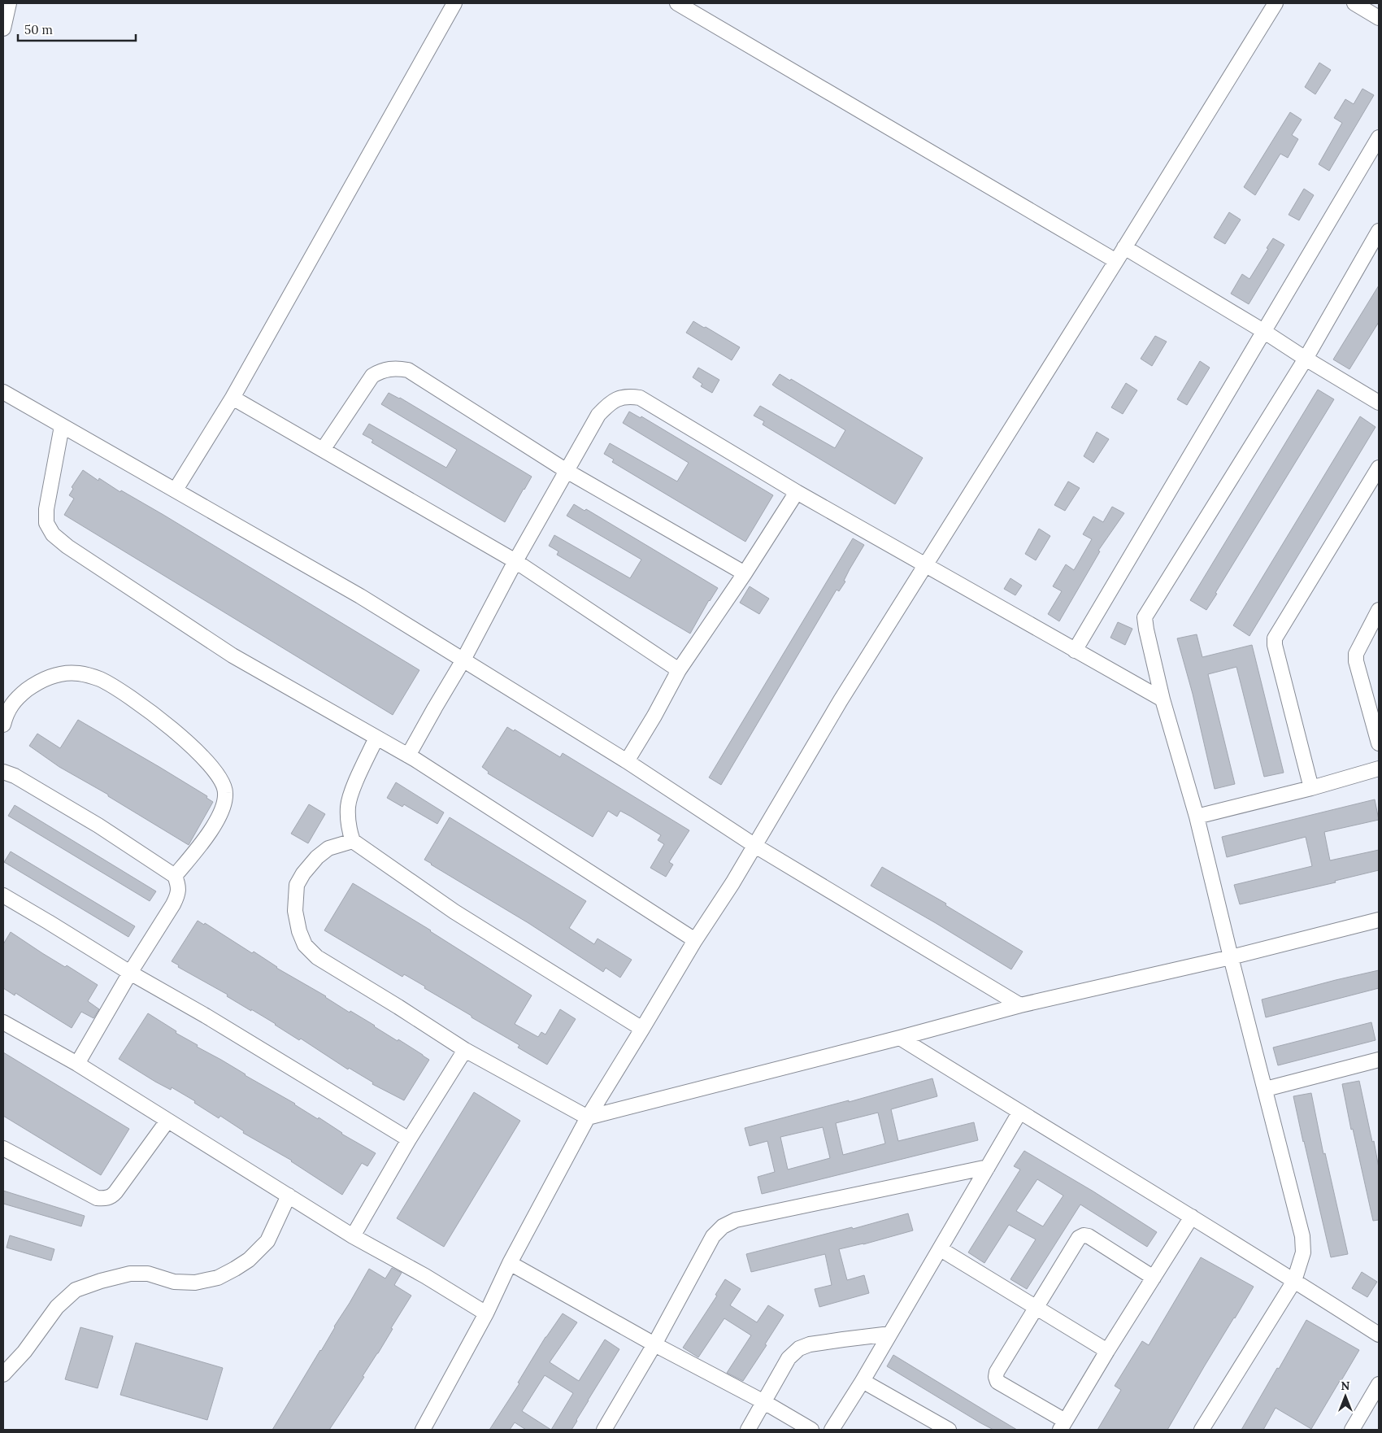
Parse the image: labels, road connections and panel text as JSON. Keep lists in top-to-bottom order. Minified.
{"scale_bar":"50 m","north":"top"}
